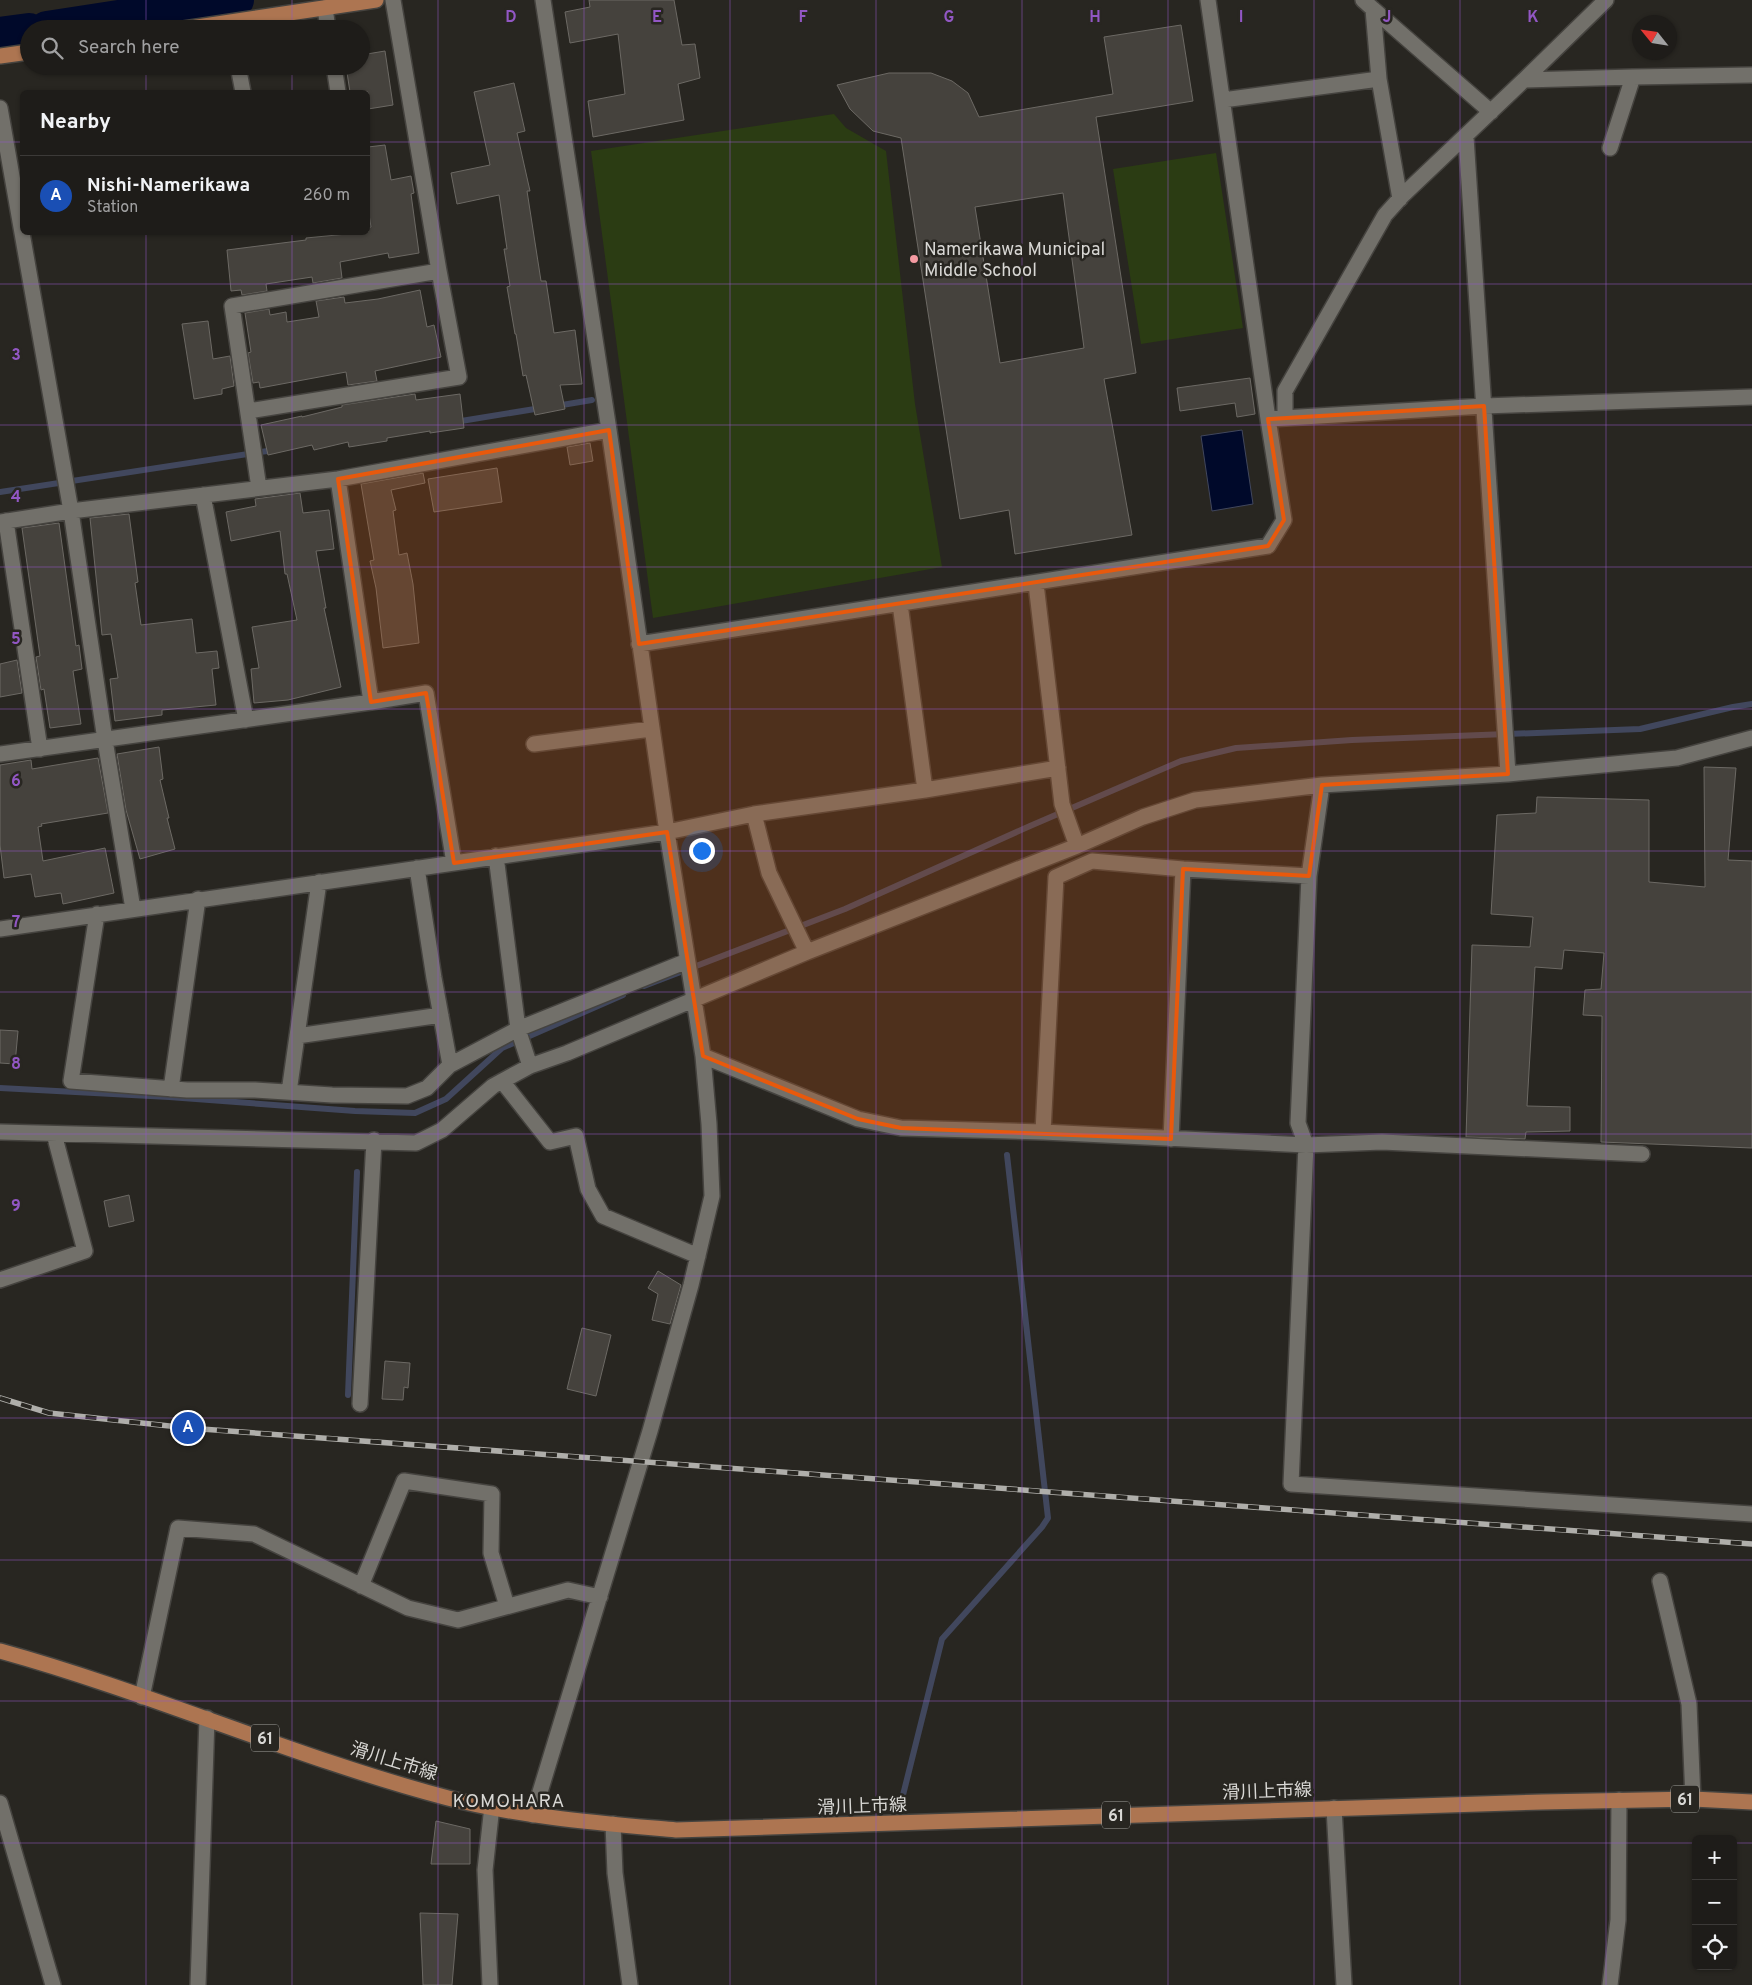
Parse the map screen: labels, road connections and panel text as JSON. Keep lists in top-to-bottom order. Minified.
{"streets":{"main road":["61","滑川上市線"]},"districts":["KOMOHARA"],"places":["Namerikawa Municipal Middle School"],"north":"top left","page":{"search":"Search here","heading":"Nearby","list":[{"mark":"A","name":"Nishi-Namerikawa","note":"Station","value":"260 m"}],"pins":"A","map_buttons":["+","−"]},"grid":{"columns":["D","E","F","G","H","I","J","K"],"rows":["3","4","5","6","7","8","9"]}}
